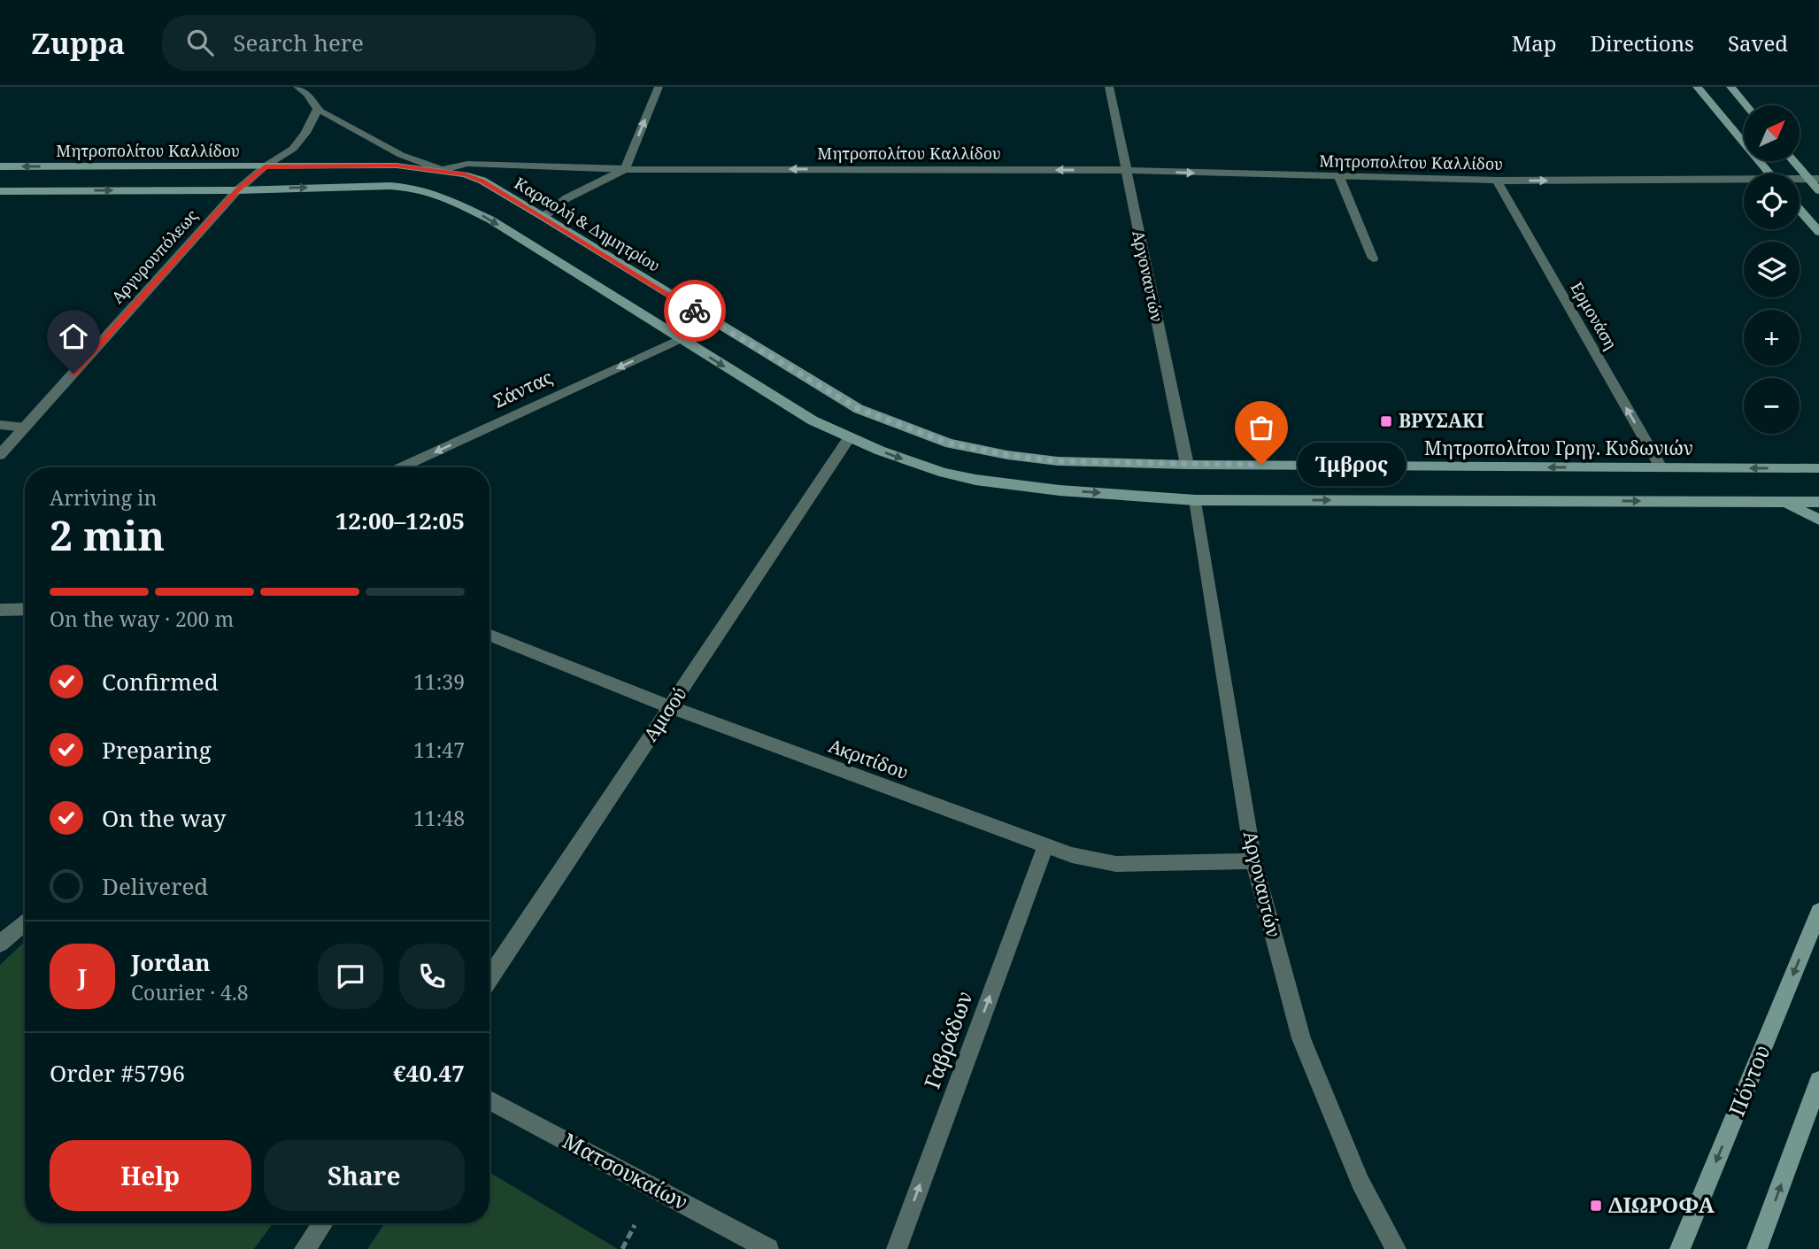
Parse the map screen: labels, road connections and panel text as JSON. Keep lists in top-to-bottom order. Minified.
{"streets":{"main road":["Μητροπολίτου Καλλίδου","Καραολή & Δημητρίου","Μητροπολίτου Γρηγ. Κυδωνιών","Πόντου"],"street":["Αργυρουπόλεως","Αργοναυτών","Ερμονάση","Σάντας","Αμισού","Ακριτίδου","Γαβράδων","Ματσουκαίων"]},"crossings":[["Μητροπολίτου Καλλίδου","Καραολή & Δημητρίου"],["Μητροπολίτου Καλλίδου","Αργυρουπόλεως"],["Μητροπολίτου Καλλίδου","Αργοναυτών"],["Μητροπολίτου Καλλίδου","Ερμονάση"],["Καραολή & Δημητρίου","Αργοναυτών"],["Καραολή & Δημητρίου","Μητροπολίτου Γρηγ. Κυδωνιών"],["Αργοναυτών","Μητροπολίτου Γρηγ. Κυδωνιών"],["Αργοναυτών","Ακριτίδου"],["Ερμονάση","Μητροπολίτου Γρηγ. Κυδωνιών"],["Αμισού","Ακριτίδου"],["Ακριτίδου","Γαβράδων"]],"one_way":["Ερμονάση","Σάντας","Γαβράδων"],"places":{"transit":["ΒΡΥΣΑΚΙ","ΔΙΩΡΟΦΑ"],"other":["Ίμβρος"]},"north":"top right","page":{"header":"Zuppa","search":"Search here","nav":["Map","Directions","Saved"],"map_buttons":["+","−"],"bubble":"Ίμβρος","heading":["2 min","Arriving in","12:00–12:05"],"panel":["Jordan","Courier · 4.8","Order #5796","€40.47"],"bar":"On the way · 200 m","list":[["Confirmed","11:39"],["Preparing","11:47"],["On the way","11:48"],"Delivered"],"round":"J","buttons":["Help","Share"]}}
